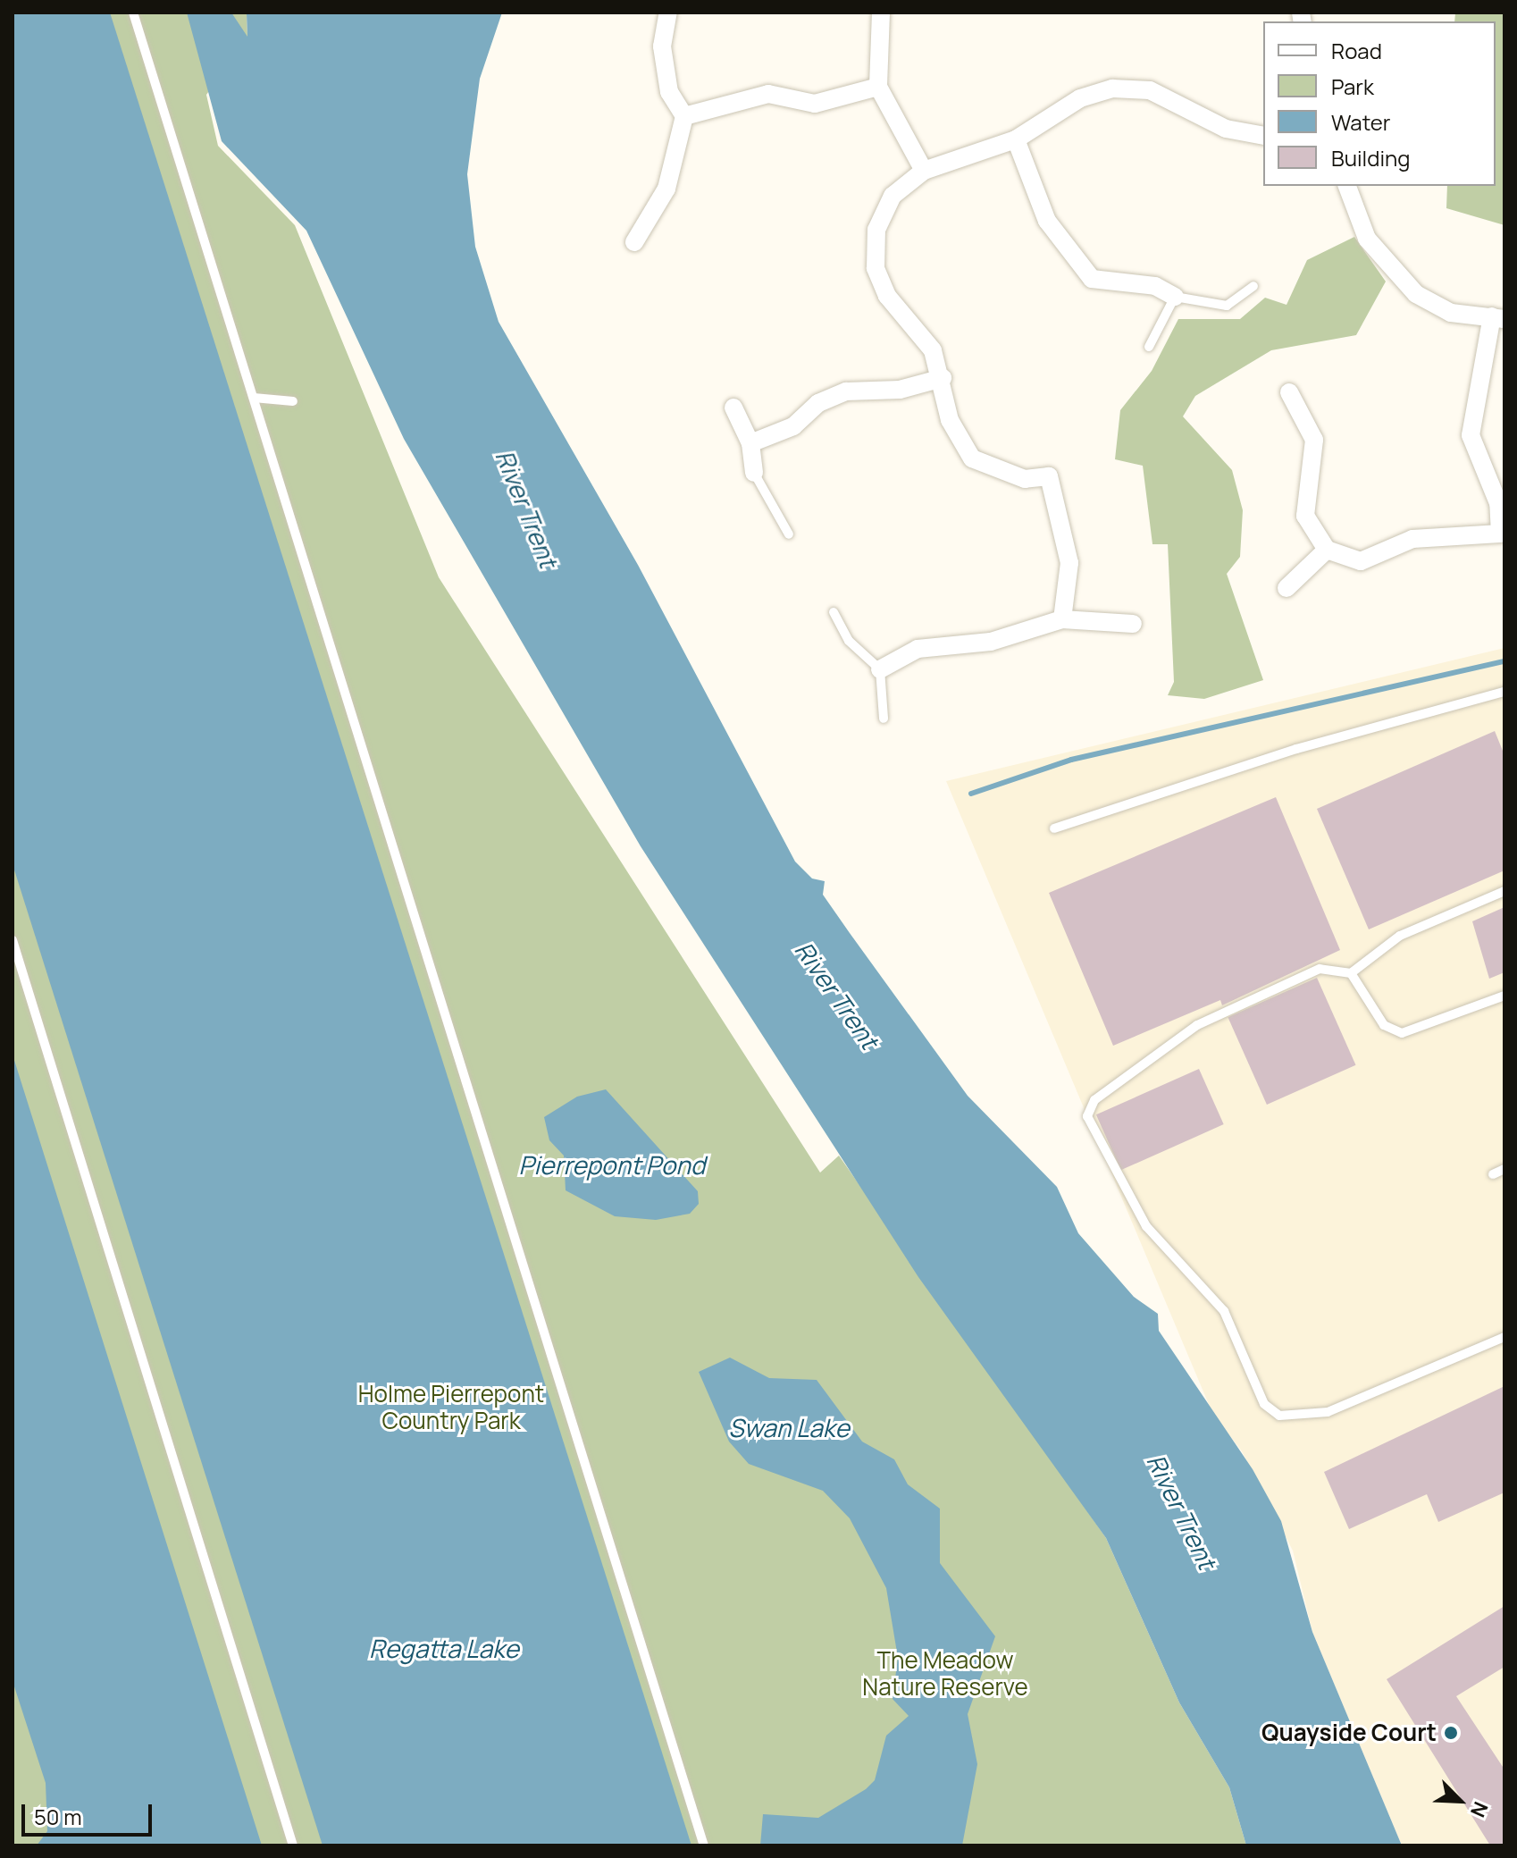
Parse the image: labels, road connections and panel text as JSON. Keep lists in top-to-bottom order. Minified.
{"water":["River Trent","Pierrepont Pond","Swan Lake","Regatta Lake"],"parks":["Holme Pierrepont Country Park","The Meadow Nature Reserve"],"places":["Quayside Court"],"legend":["Road","Park","Water","Building"],"scale_bar":"50 m","north":"bottom right"}
